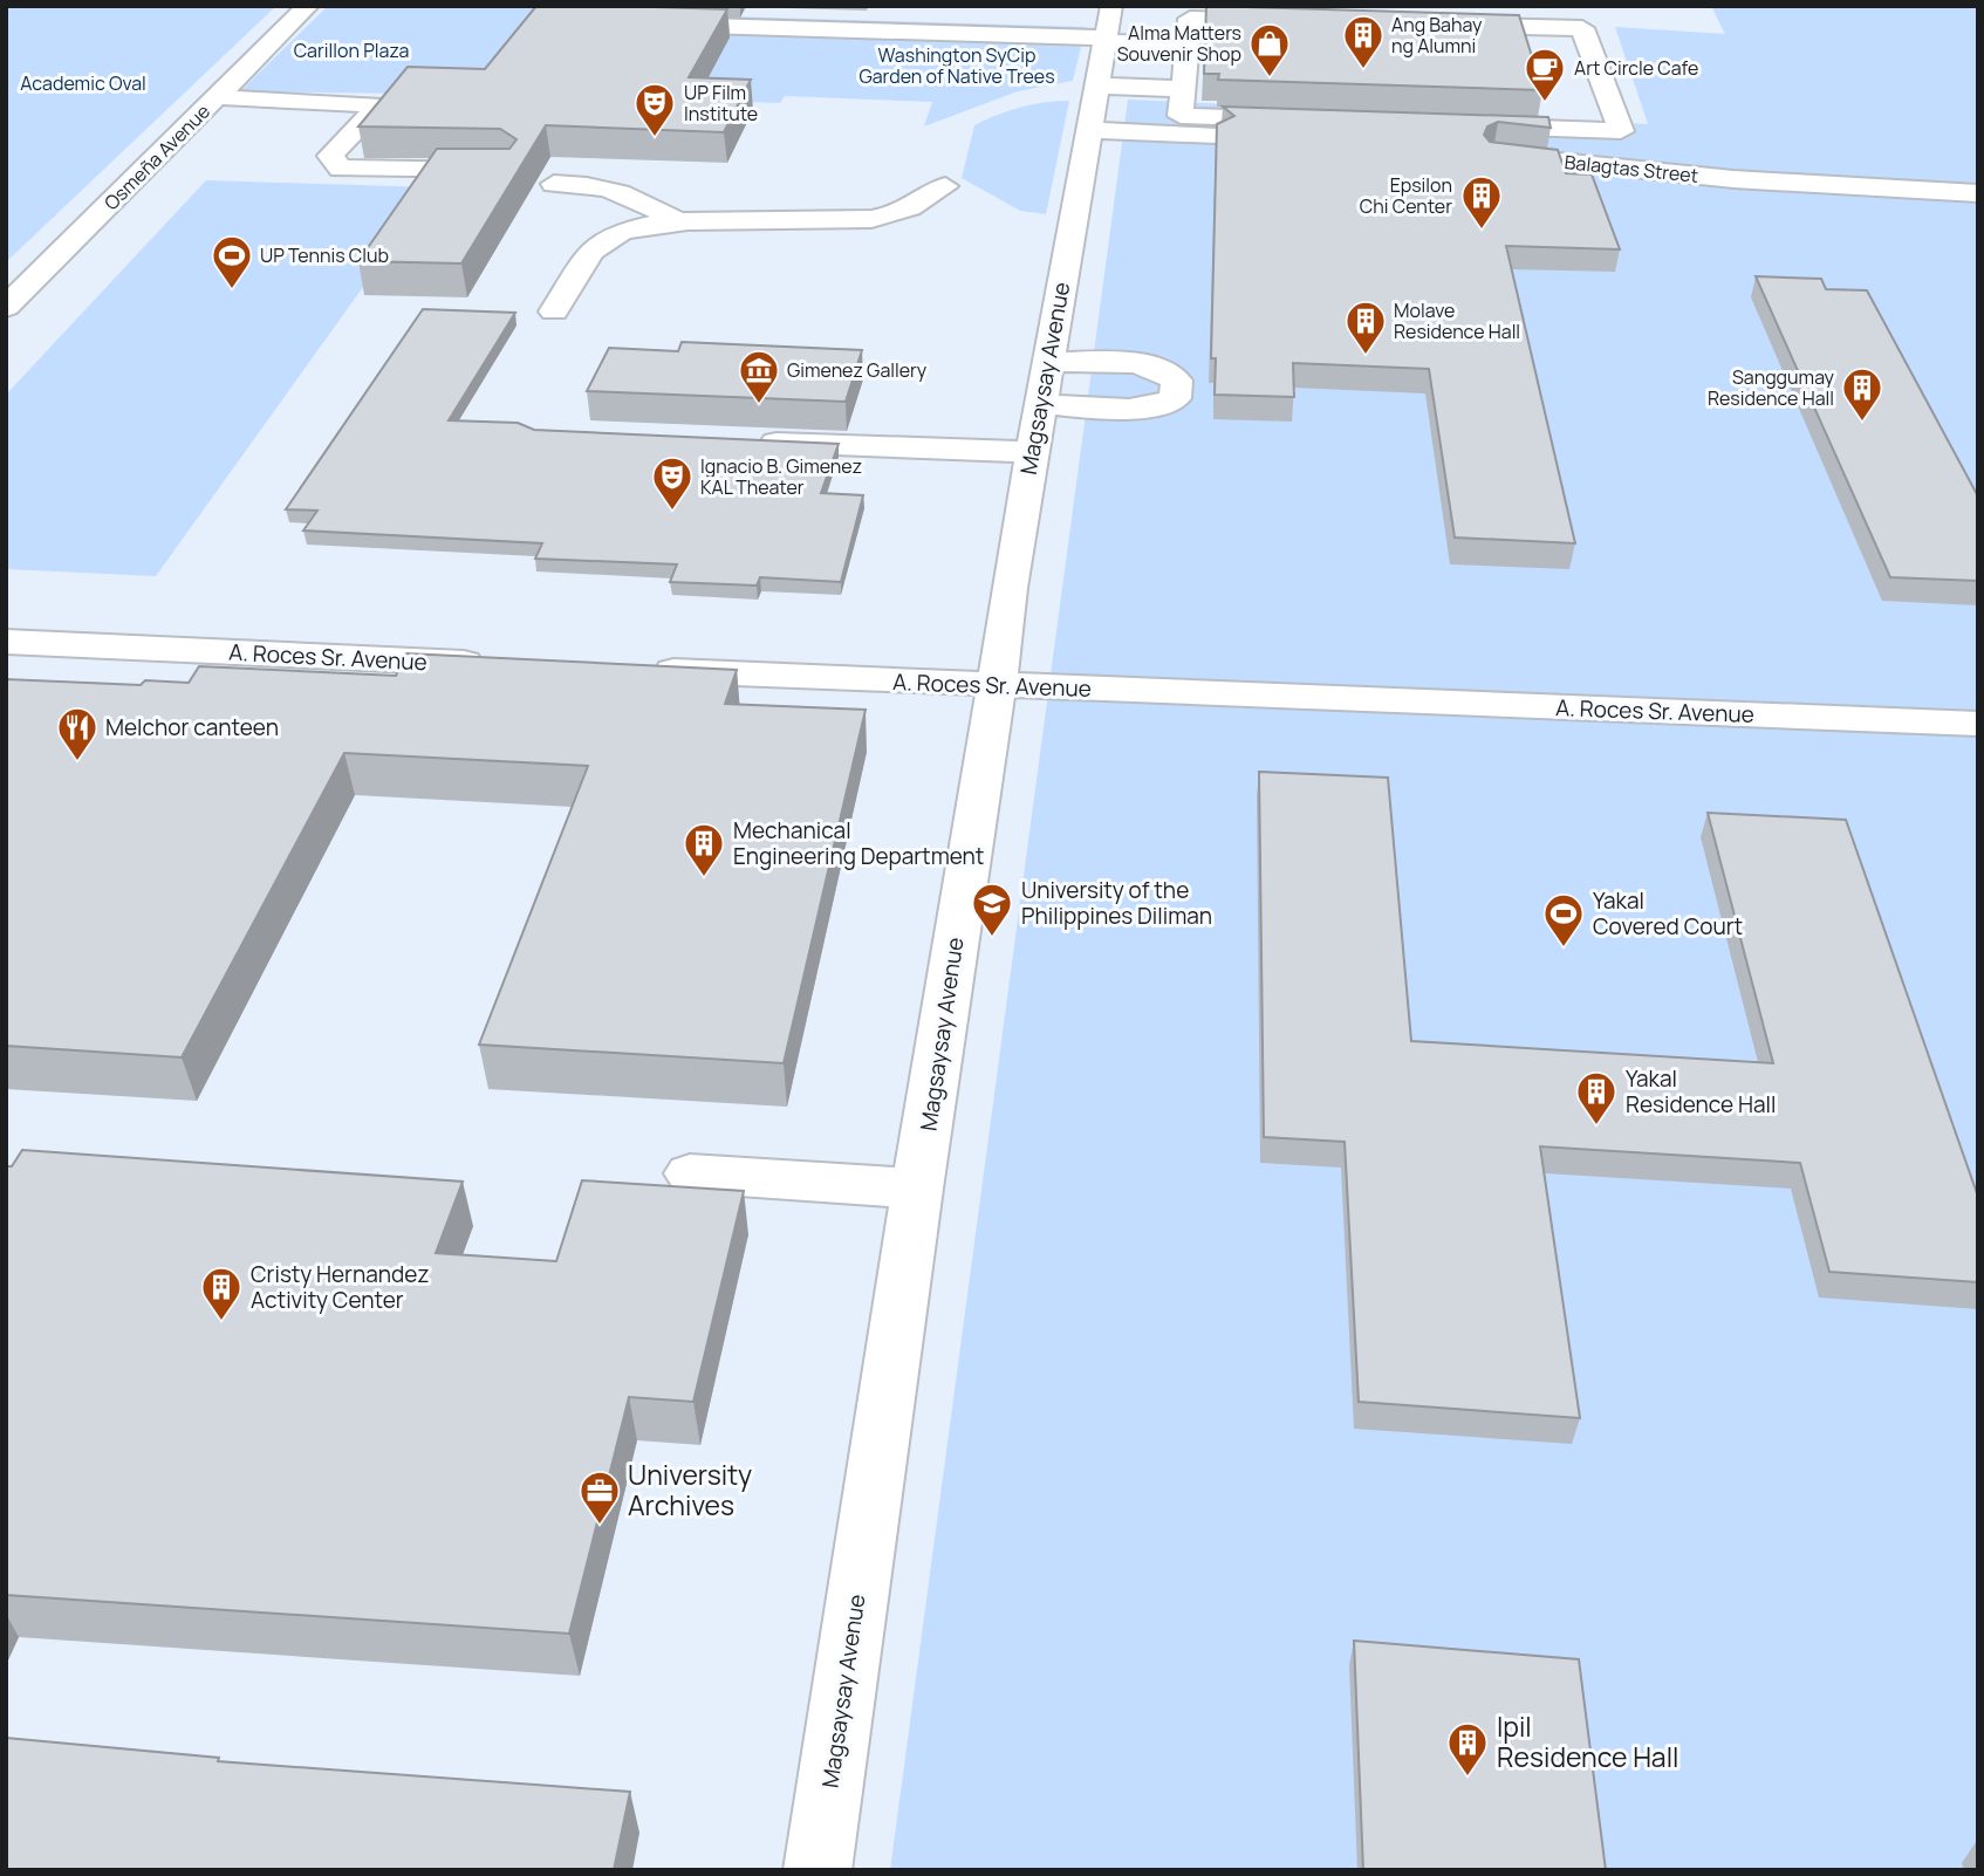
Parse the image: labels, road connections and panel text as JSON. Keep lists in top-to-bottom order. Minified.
{"streets":{"street":["Osmeña Avenue","Balagtas Street","Magsaysay Avenue","A. Roces Sr. Avenue"]},"crossings":[["Balagtas Street","Magsaysay Avenue"],["Magsaysay Avenue","A. Roces Sr. Avenue"]],"parks":["Carillon Plaza","Washington SyCip Garden of Native Trees","Academic Oval"],"places":{"building":["Ang Bahay ng Alumni","Epsilon Chi Center","Molave Residence Hall","Sanggumay Residence Hall","Mechanical Engineering Department","Yakal Residence Hall","Cristy Hernandez Activity Center","Ipil Residence Hall"],"shop":["Alma Matters Souvenir Shop"],"cafe":["Art Circle Cafe"],"theatre":["UP Film Institute","Ignacio B. Gimenez KAL Theater"],"sports":["UP Tennis Club","Yakal Covered Court"],"museum":["Gimenez Gallery"],"restaurant":["Melchor canteen"],"school or university":["University of the Philippines Diliman"],"office":["University Archives"]}}
